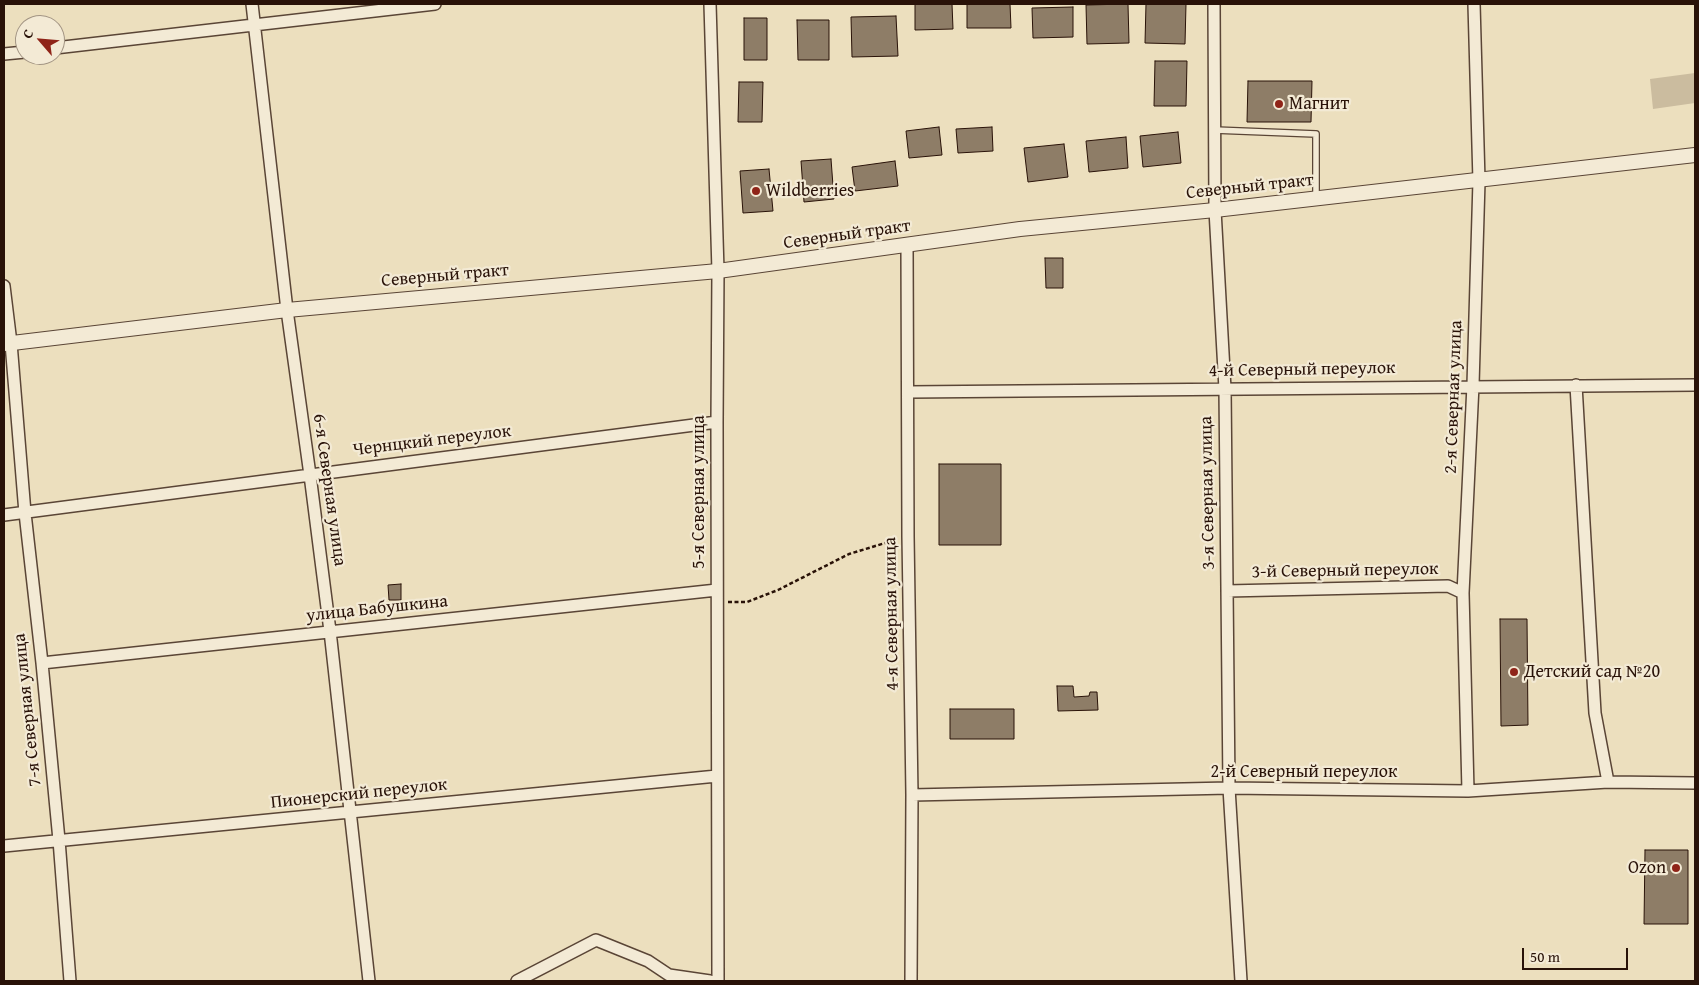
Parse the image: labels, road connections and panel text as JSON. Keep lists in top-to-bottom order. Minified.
{"streets":{"street":["Северный тракт","4-й Северный переулок","2-я Северная улица","Чернцкий переулок","6-я Северная улица","5-я Северная улица","3-я Северная улица","3-й Северный переулок","улица Бабушкина","4-я Северная улица","7-я Северная улица","2-й Северный переулок","Пионерский переулок"]},"crossings":[["Северный тракт","2-я Северная улица"],["Северный тракт","6-я Северная улица"],["Северный тракт","5-я Северная улица"],["Северный тракт","3-я Северная улица"],["Северный тракт","4-я Северная улица"],["Северный тракт","7-я Северная улица"],["4-й Северный переулок","2-я Северная улица"],["4-й Северный переулок","3-я Северная улица"],["4-й Северный переулок","4-я Северная улица"],["2-я Северная улица","3-й Северный переулок"],["2-я Северная улица","2-й Северный переулок"],["Чернцкий переулок","6-я Северная улица"],["Чернцкий переулок","5-я Северная улица"],["Чернцкий переулок","7-я Северная улица"],["6-я Северная улица","улица Бабушкина"],["6-я Северная улица","Пионерский переулок"],["5-я Северная улица","улица Бабушкина"],["5-я Северная улица","Пионерский переулок"],["3-я Северная улица","3-й Северный переулок"],["3-я Северная улица","2-й Северный переулок"],["улица Бабушкина","7-я Северная улица"],["4-я Северная улица","2-й Северный переулок"],["7-я Северная улица","Пионерский переулок"]],"places":["Магнит","Wildberries","Детский сад №20","Ozon"],"scale_bar":"50 m","north":"top left"}
